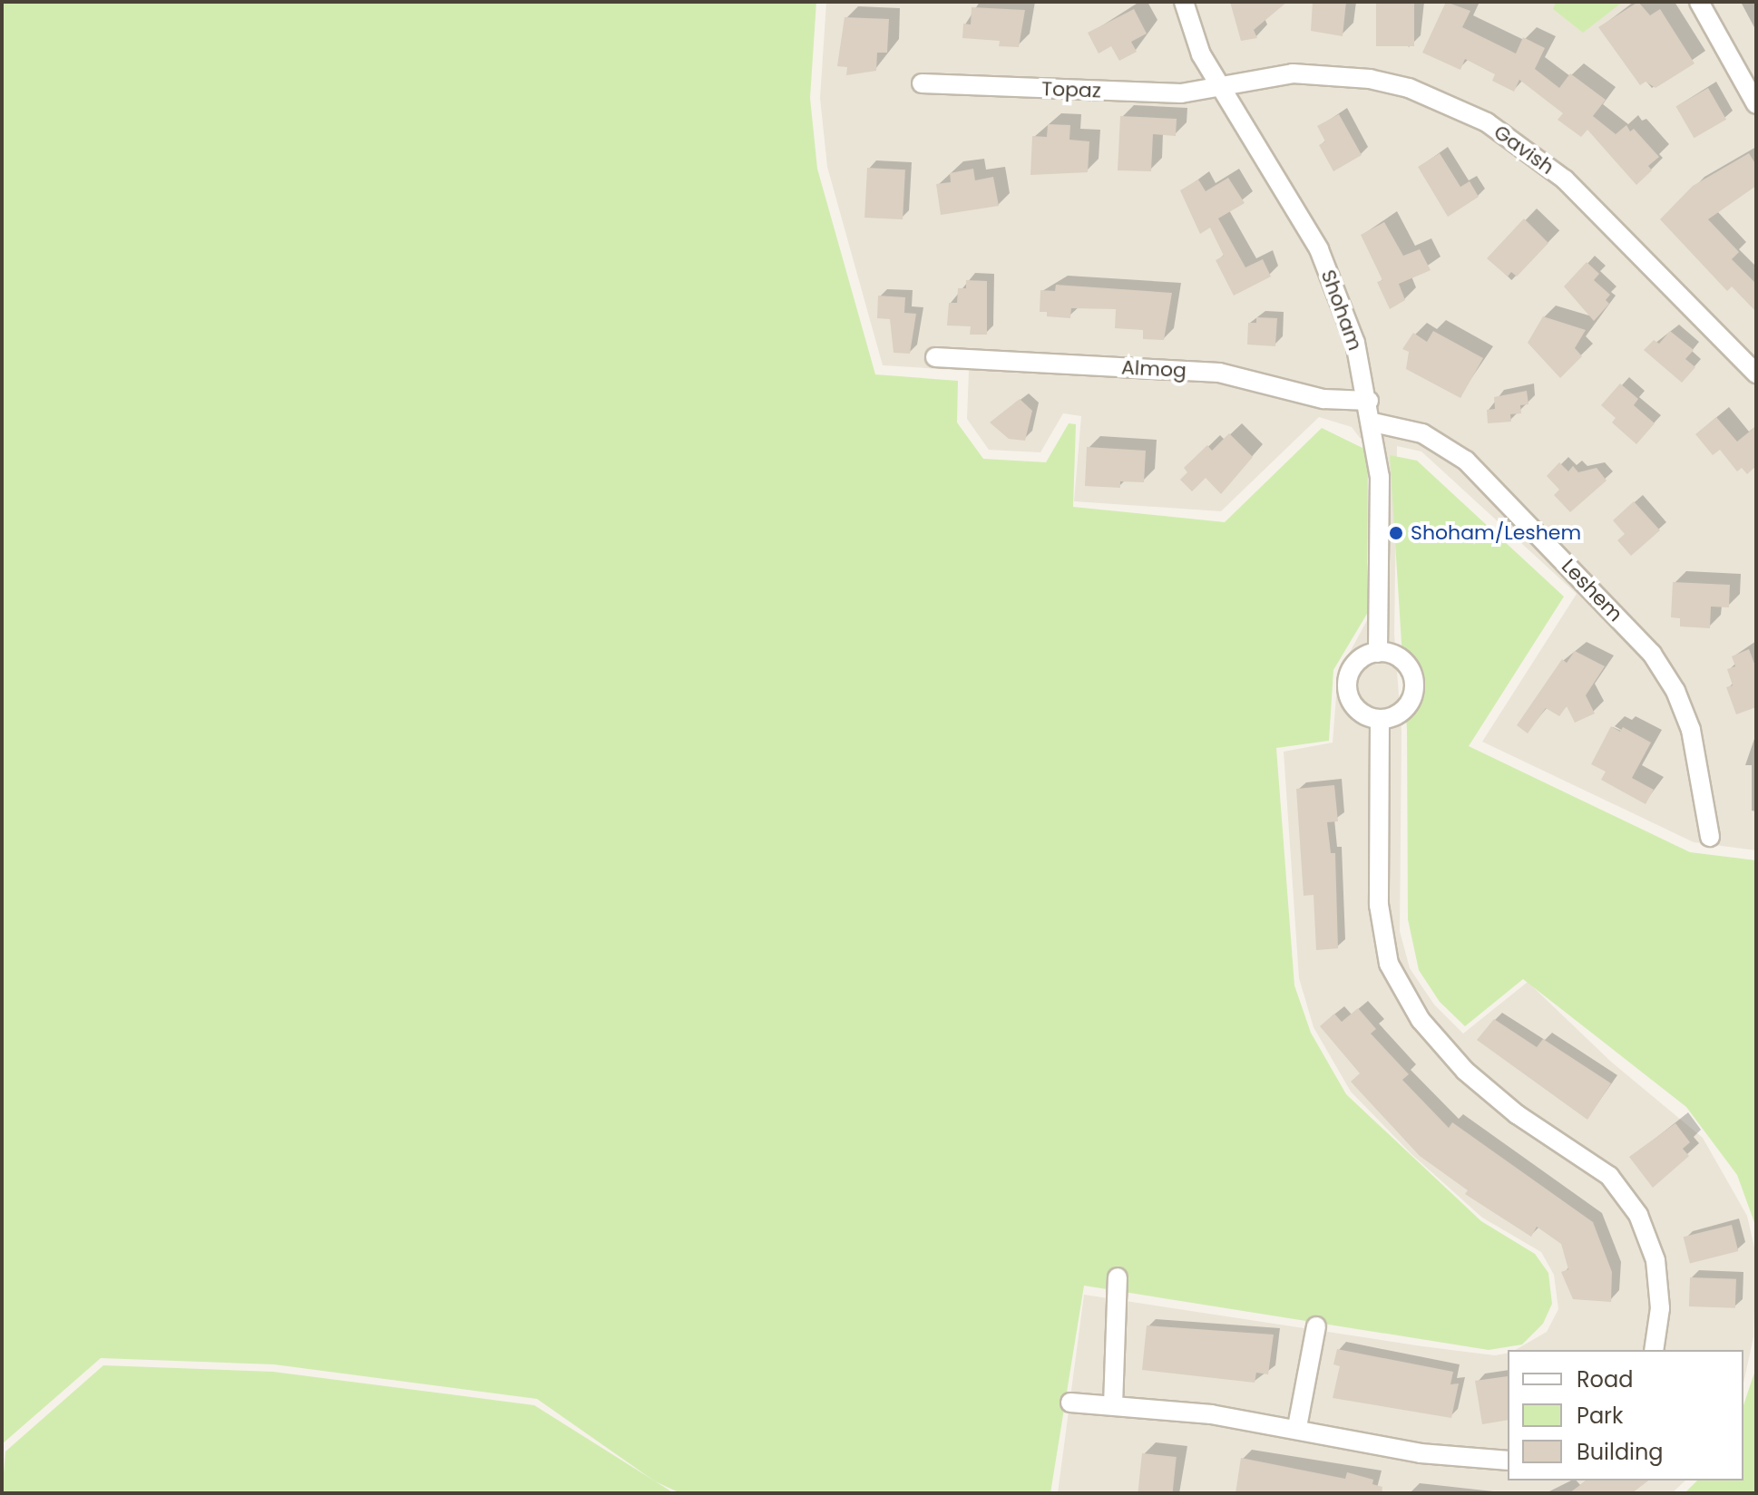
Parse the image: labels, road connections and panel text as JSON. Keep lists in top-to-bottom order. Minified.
{"streets":{"street":["Topaz","Gavish","Shoham","Almog","Leshem"]},"crossings":[["Topaz","Gavish"],["Topaz","Shoham"],["Gavish","Shoham"],["Shoham","Almog"],["Shoham","Leshem"]],"places":["Shoham/Leshem"],"legend":["Road","Park","Building"]}
